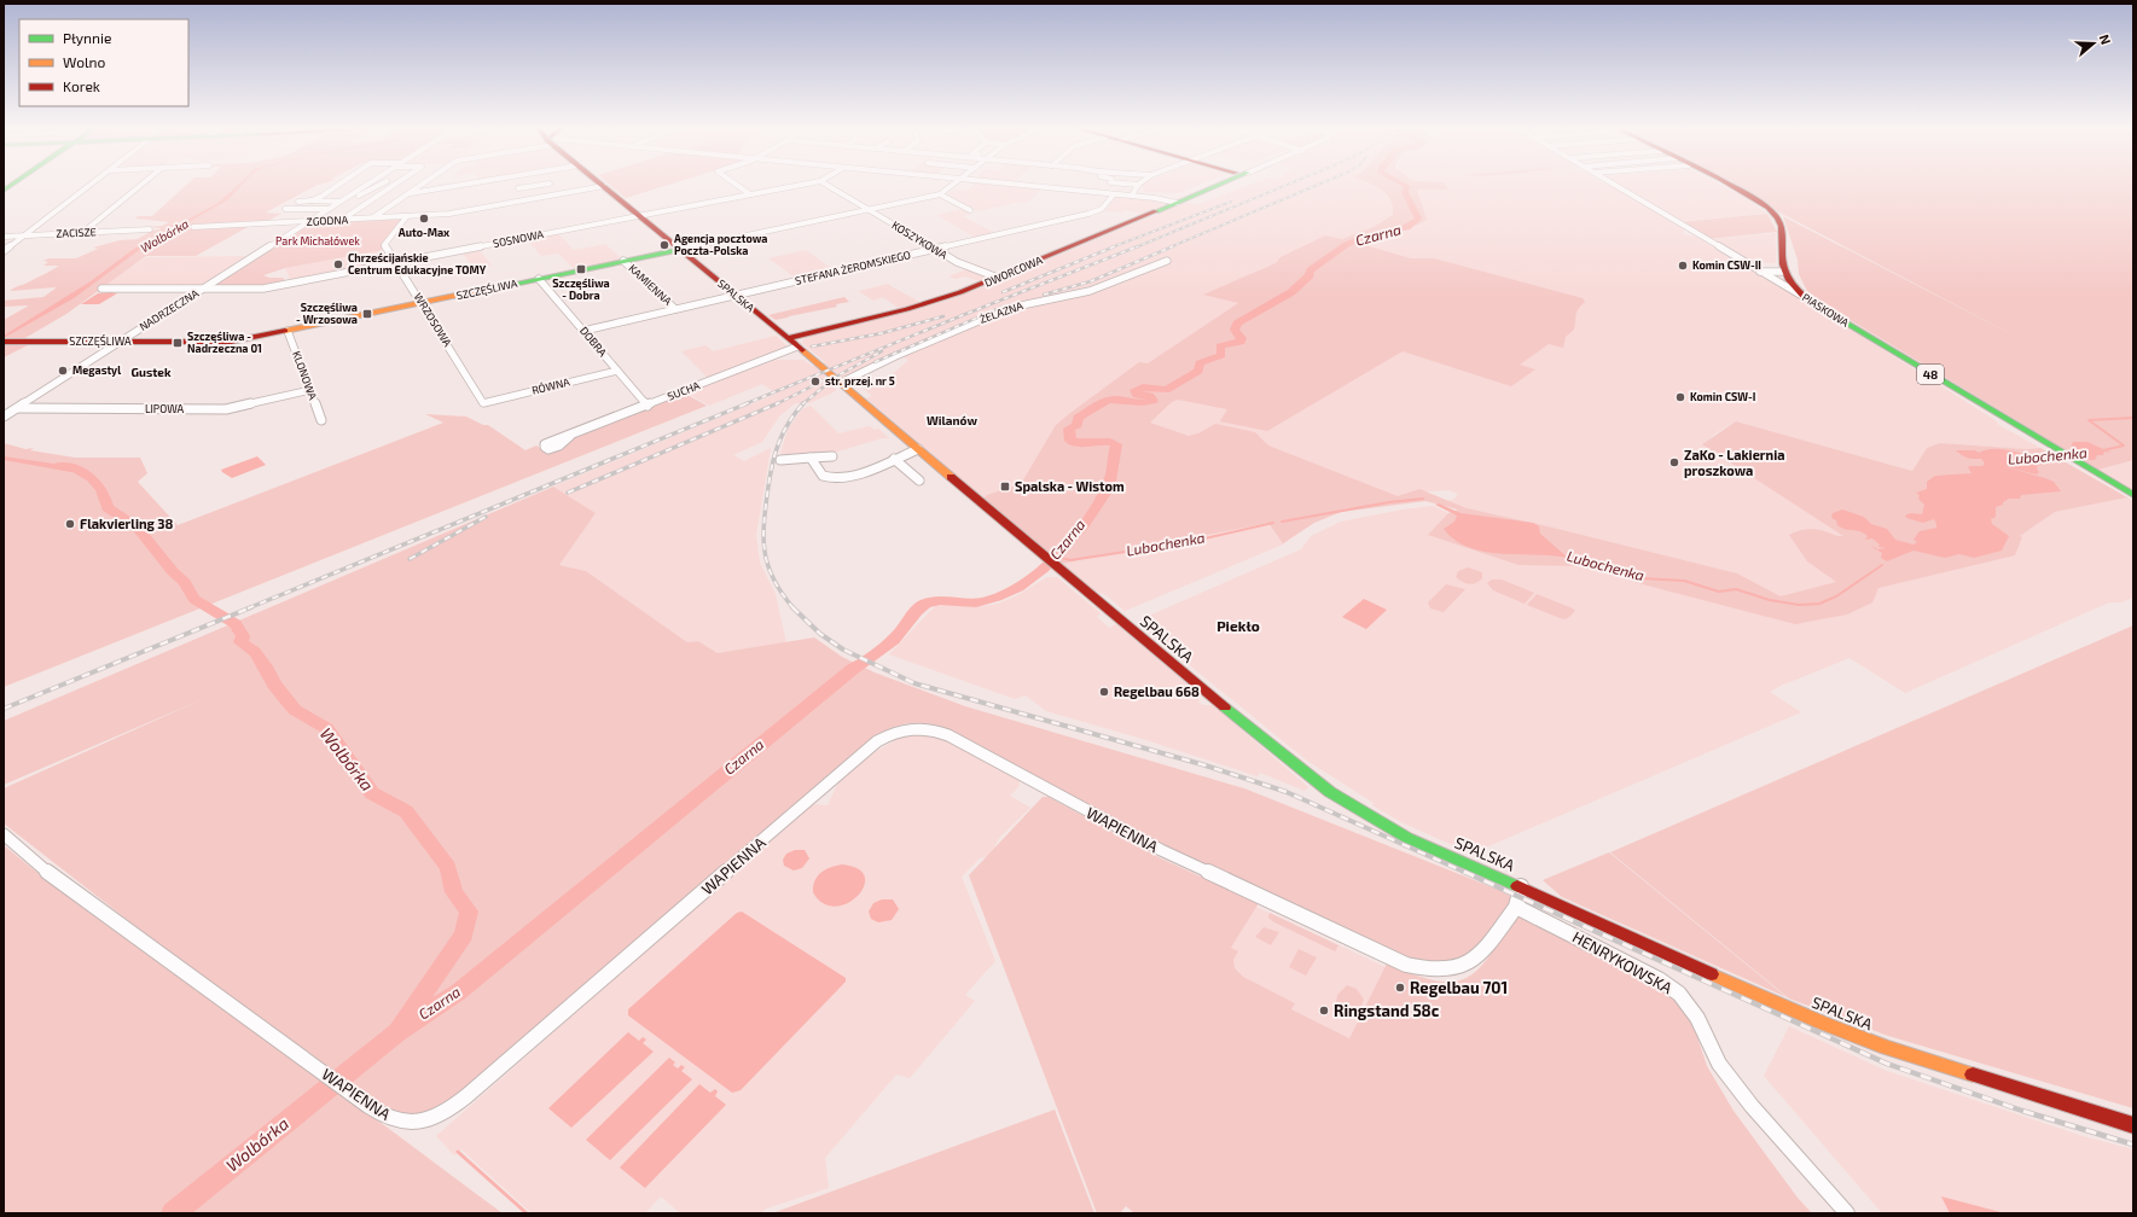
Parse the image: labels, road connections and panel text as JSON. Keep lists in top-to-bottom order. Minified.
{"streets":{"street":["ZGODNA","ZACISZE","SOSNOWA","KOSZYKOWA","STEFANA ŻEROMSKIEGO","DWORCOWA","KAMIENNA","SZCZĘŚLIWA","SPALSKA","NADRZECZNA","PIASKOWA","ŻELAZNA","WRZOSOWA","DOBRA","48","KLONOWA","RÓWNA","SUCHA","LIPOWA","WAPIENNA","HENRYKOWSKA"]},"crossings":[["ZGODNA","SPALSKA"],["ZGODNA","NADRZECZNA"],["ZGODNA","WRZOSOWA"],["SOSNOWA","SPALSKA"],["SOSNOWA","NADRZECZNA"],["SOSNOWA","WRZOSOWA"],["KOSZYKOWA","STEFANA ŻEROMSKIEGO"],["KOSZYKOWA","DWORCOWA"],["KOSZYKOWA","SZCZĘŚLIWA"],["STEFANA ŻEROMSKIEGO","KAMIENNA"],["STEFANA ŻEROMSKIEGO","SPALSKA"],["STEFANA ŻEROMSKIEGO","DOBRA"],["DWORCOWA","SPALSKA"],["KAMIENNA","SZCZĘŚLIWA"],["SZCZĘŚLIWA","SPALSKA"],["SZCZĘŚLIWA","NADRZECZNA"],["SZCZĘŚLIWA","WRZOSOWA"],["SZCZĘŚLIWA","DOBRA"],["SZCZĘŚLIWA","KLONOWA"],["SPALSKA","ŻELAZNA"],["SPALSKA","SUCHA"],["NADRZECZNA","LIPOWA"],["PIASKOWA","48"],["WRZOSOWA","RÓWNA"],["DOBRA","RÓWNA"],["DOBRA","SUCHA"],["KLONOWA","LIPOWA"],["WAPIENNA","HENRYKOWSKA"]],"districts":["Gustek","Wilanów","Piekło"],"water":["Wolbórka","Czarna","Lubochenka"],"parks":["Park Michałówek"],"places":{"other":["Auto-Max","Agencja pocztowa Poczta-Polska","Chrześcijańskie Centrum Edukacyjne TOMY","Komin CSW-II","Megastyl","str. przej. nr 5","Komin CSW-I","ZaKo - Lakiernia proszkowa","Flakvierling 38","Regelbau 668","Regelbau 701","Ringstand 58c"],"transit":["Szczęśliwa - Dobra","Szczęśliwa - Wrzosowa","Szczęśliwa - Nadrzeczna 01","Spalska - Wistom"]},"legend":["Płynnie","Wolno","Korek"],"north":"right"}
